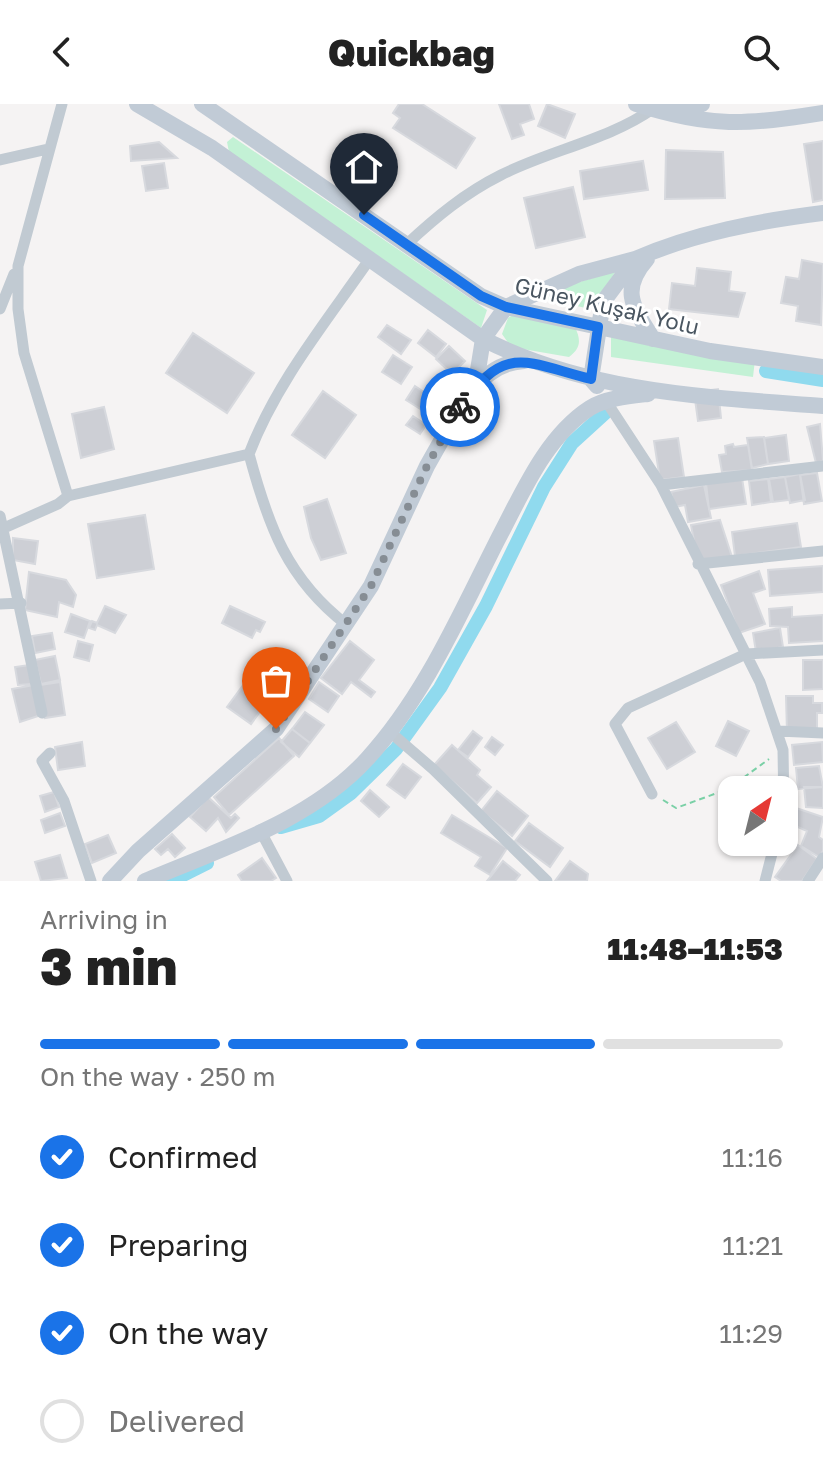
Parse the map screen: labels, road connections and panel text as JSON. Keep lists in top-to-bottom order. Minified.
{"streets":{"main road":["Güney Kuşak Yolu"]},"north":"top right","page":{"header":"Quickbag","heading":["3 min","Arriving in","11:48–11:53"],"bar":"On the way · 250 m","list":[["Confirmed","11:16"],["Preparing","11:21"],["On the way","11:29"],"Delivered"]}}
